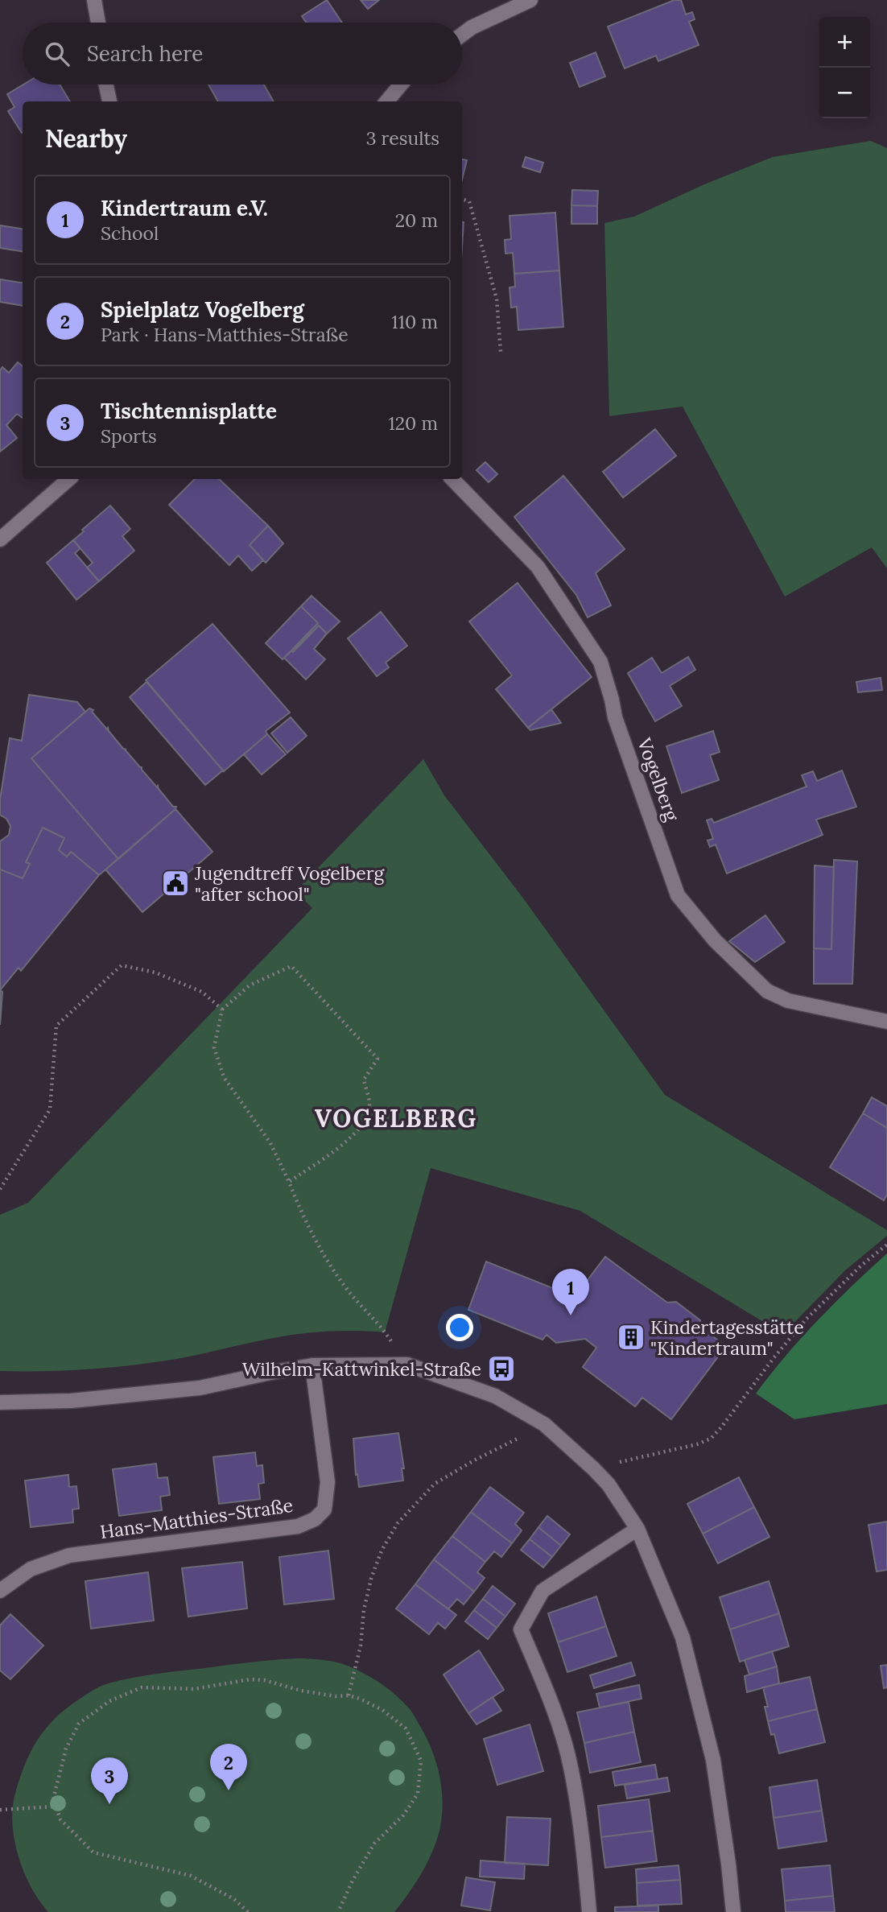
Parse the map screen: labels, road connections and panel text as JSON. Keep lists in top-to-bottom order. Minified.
{"streets":{"street":["Vogelberg","Hans-Matthies-Straße"]},"districts":["VOGELBERG"],"places":{"public building":["Jugendtreff Vogelberg \"after school\""],"building":["Kindertagesstätte \"Kindertraum\""],"bus stop":["Wilhelm-Kattwinkel-Straße"]},"page":{"map_buttons":["+","−"],"search":"Search here","heading":["Nearby","3 results"],"list":[{"mark":"1","name":"Kindertraum e.V.","note":"School","value":"20 m"},{"mark":"2","name":"Spielplatz Vogelberg","note":"Park · Hans-Matthies-Straße","value":"110 m"},{"mark":"3","name":"Tischtennisplatte","note":"Sports","value":"120 m"}],"pins":["1","2","3"]}}
